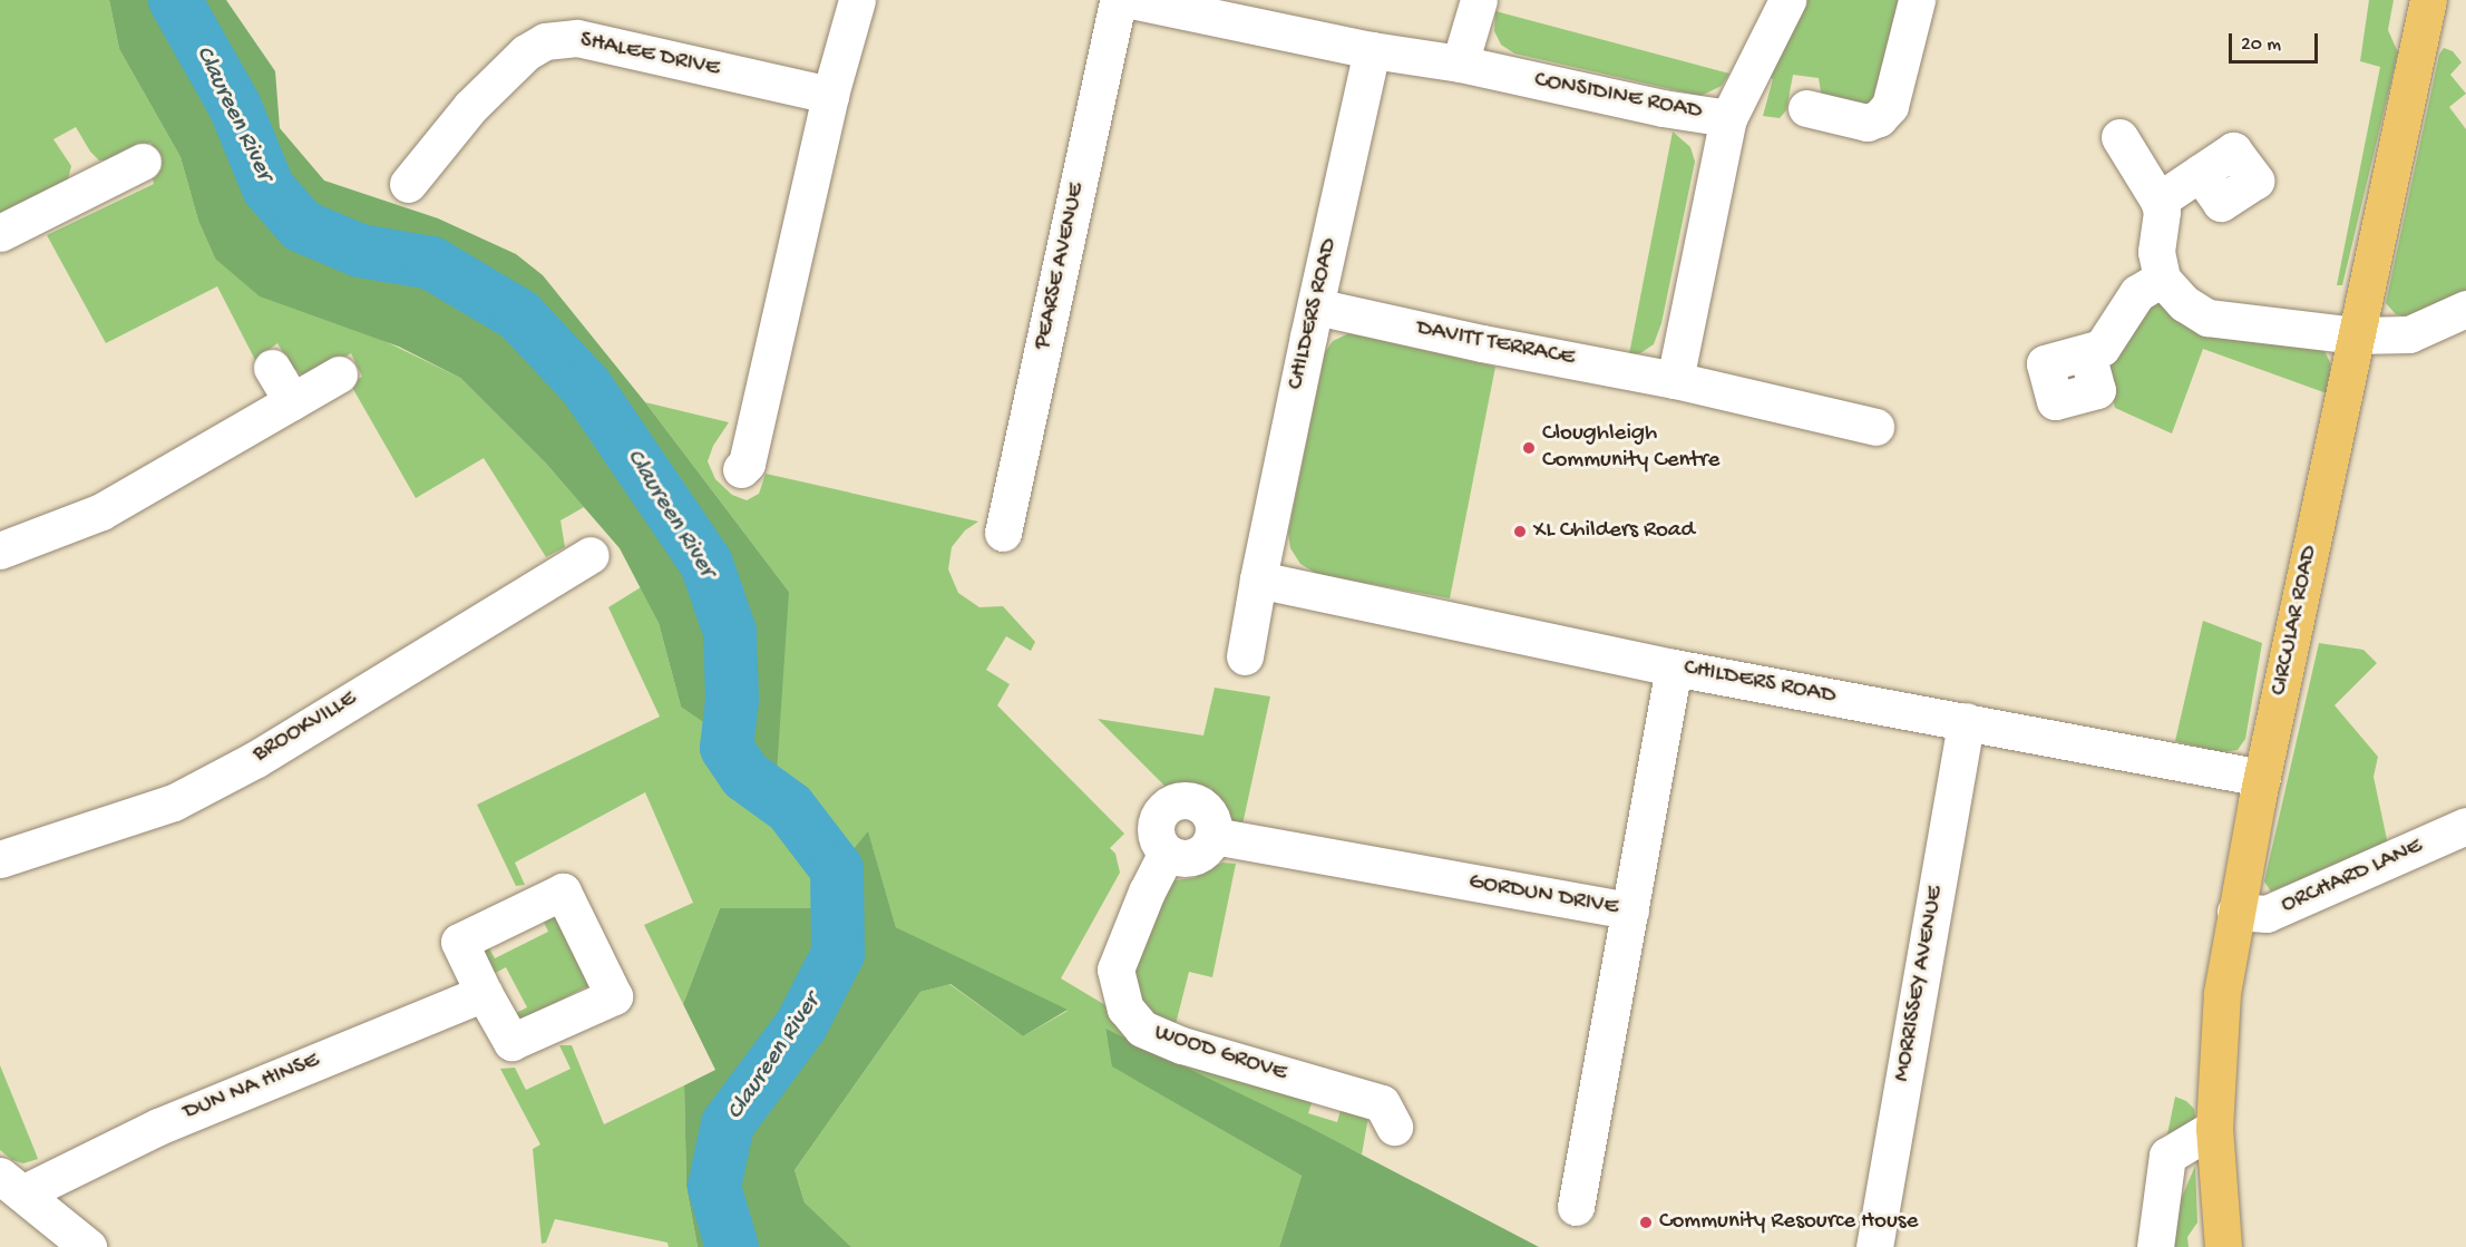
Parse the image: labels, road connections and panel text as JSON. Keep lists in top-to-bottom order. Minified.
{"streets":{"main road":["CIRCULAR ROAD"],"street":["SHALEE DRIVE","CONSIDINE ROAD","PEARSE AVENUE","CHILDERS ROAD","DAVITT TERRACE","BROOKVILLE","ORCHARD LANE","GORDUN DRIVE","MORRISSEY AVENUE","WOOD GROVE","DUN NA HINSE"]},"crossings":[["CONSIDINE ROAD","CHILDERS ROAD"],["CHILDERS ROAD","DAVITT TERRACE"],["CHILDERS ROAD","CIRCULAR ROAD"],["CHILDERS ROAD","GORDUN DRIVE"],["CHILDERS ROAD","MORRISSEY AVENUE"],["CIRCULAR ROAD","ORCHARD LANE"],["GORDUN DRIVE","WOOD GROVE"]],"water":["Claureen River"],"places":["Cloughleigh Community Centre","XL Childers Road","Community Resource House"],"scale_bar":"20 m"}
